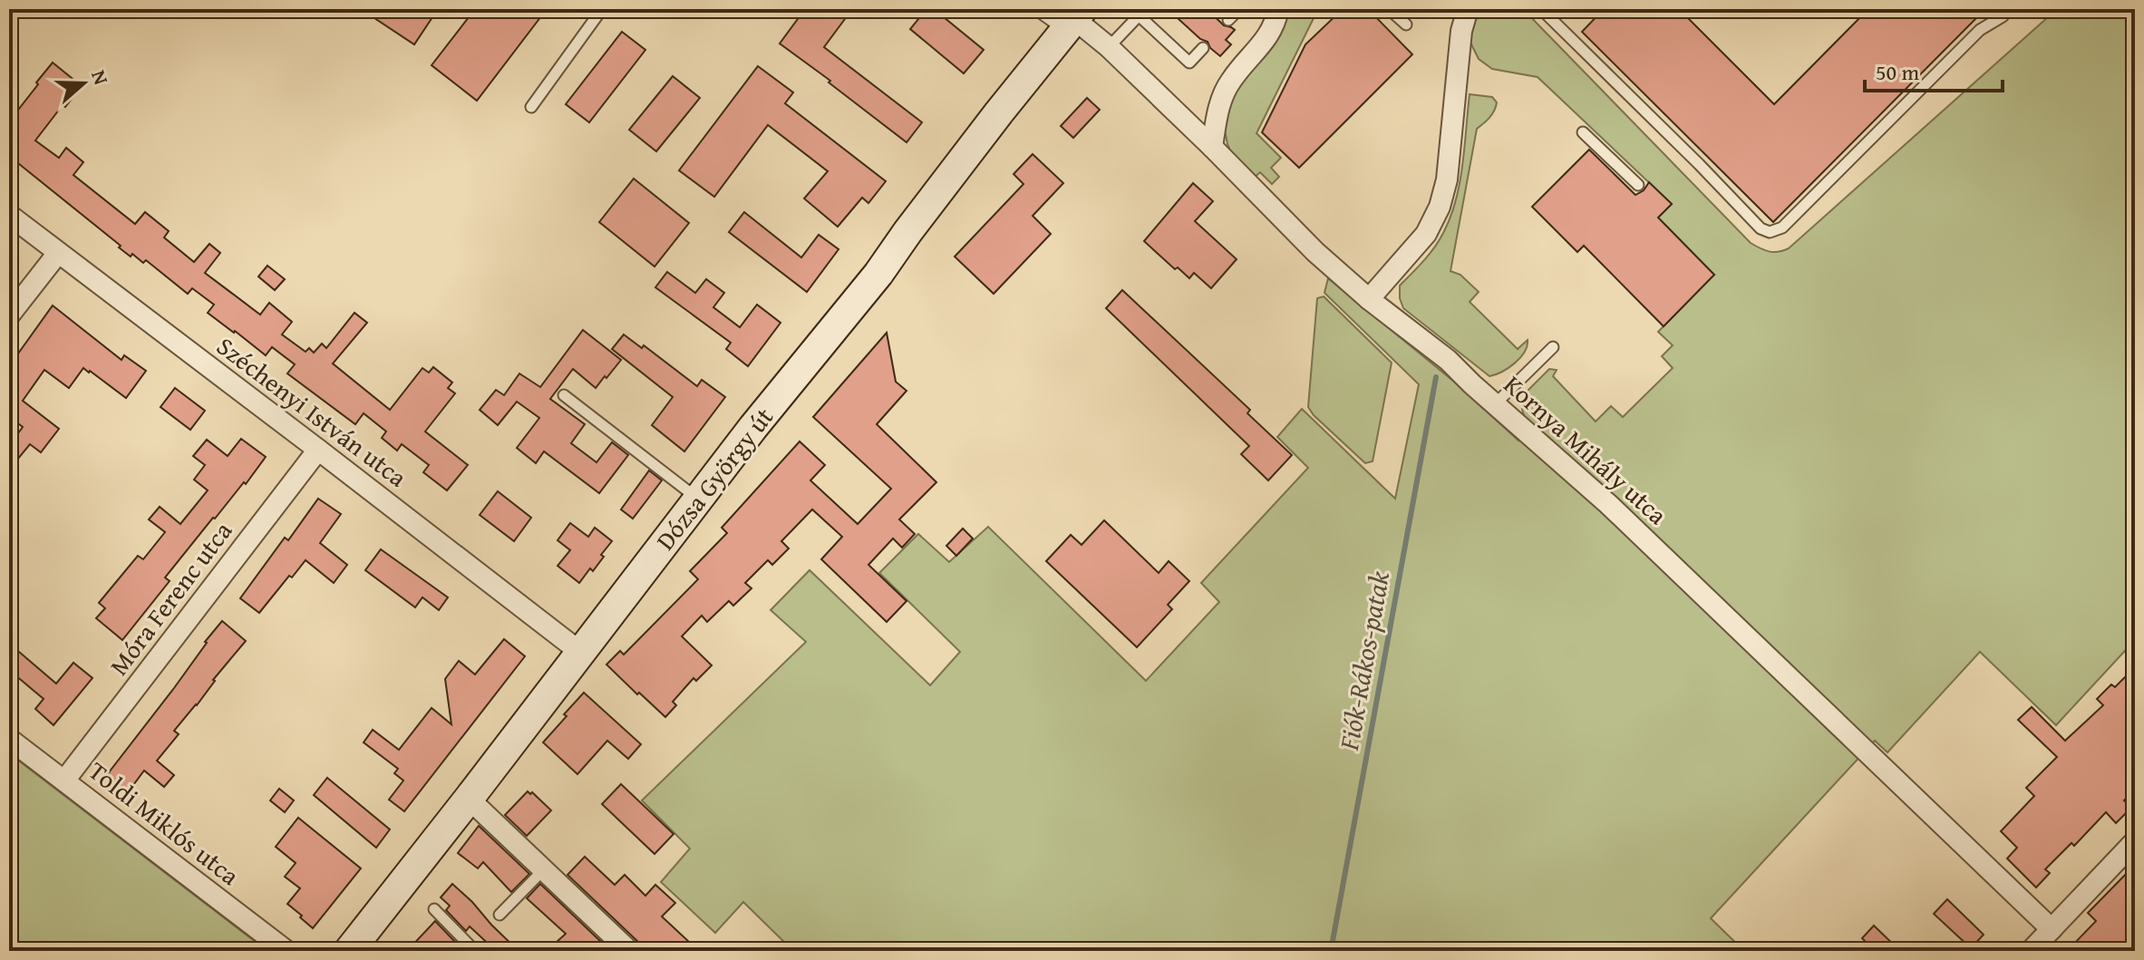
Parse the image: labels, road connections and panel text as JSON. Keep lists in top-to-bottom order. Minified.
{"streets":{"main road":["Dózsa György út"],"street":["Széchenyi István utca","Kornya Mihály utca","Móra Ferenc utca","Toldi Miklós utca"]},"crossings":[["Széchenyi István utca","Dózsa György út"],["Széchenyi István utca","Móra Ferenc utca"],["Kornya Mihály utca","Dózsa György út"],["Móra Ferenc utca","Toldi Miklós utca"]],"water":["Fiók-Rákos-patak"],"scale_bar":"50 m","north":"right"}
